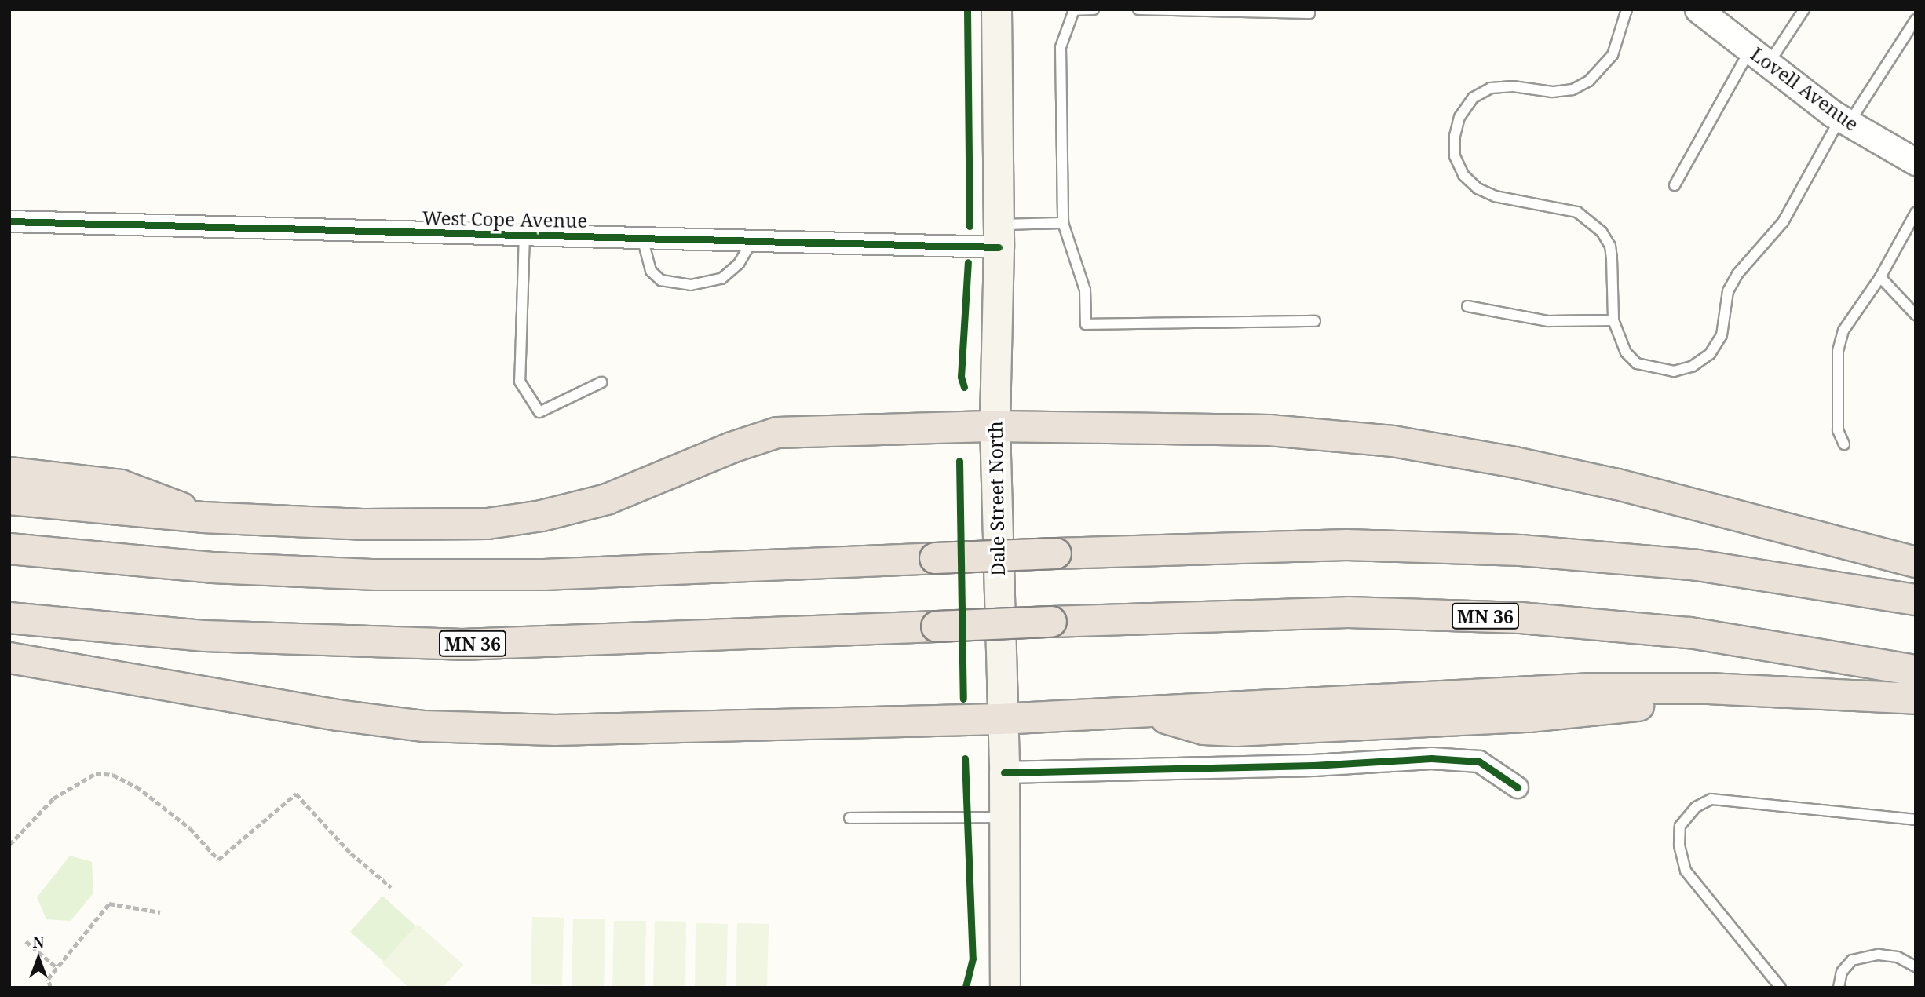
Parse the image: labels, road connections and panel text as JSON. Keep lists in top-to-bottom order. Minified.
{"streets":{"highway":["MN 36"],"main road":["Dale Street North"],"street":["Lovell Avenue","West Cope Avenue"]},"crossings":[["West Cope Avenue","Dale Street North"]],"north":"top"}
